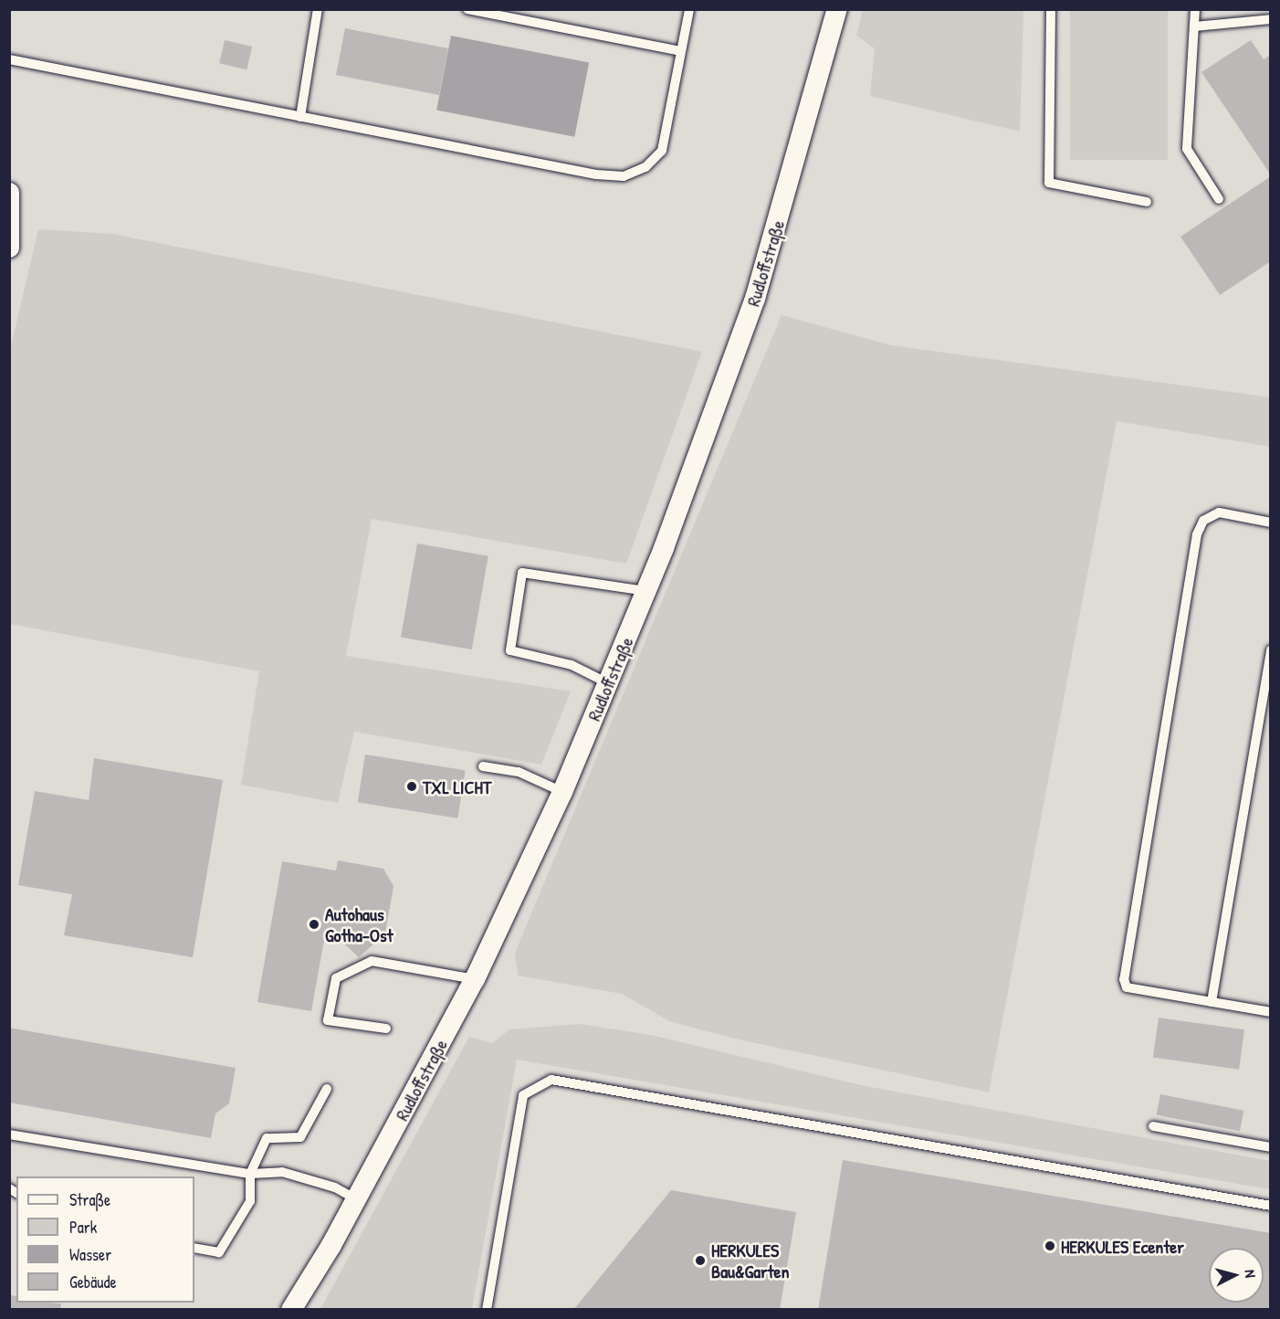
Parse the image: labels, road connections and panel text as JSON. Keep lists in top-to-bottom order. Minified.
{"streets":{"street":["Rudloffstraße"]},"places":["TXL LICHT","Autohaus Gotha-Ost","HERKULES Ecenter","HERKULES Bau&Garten"],"legend":["Straße","Park","Wasser","Gebäude"],"north":"right"}
